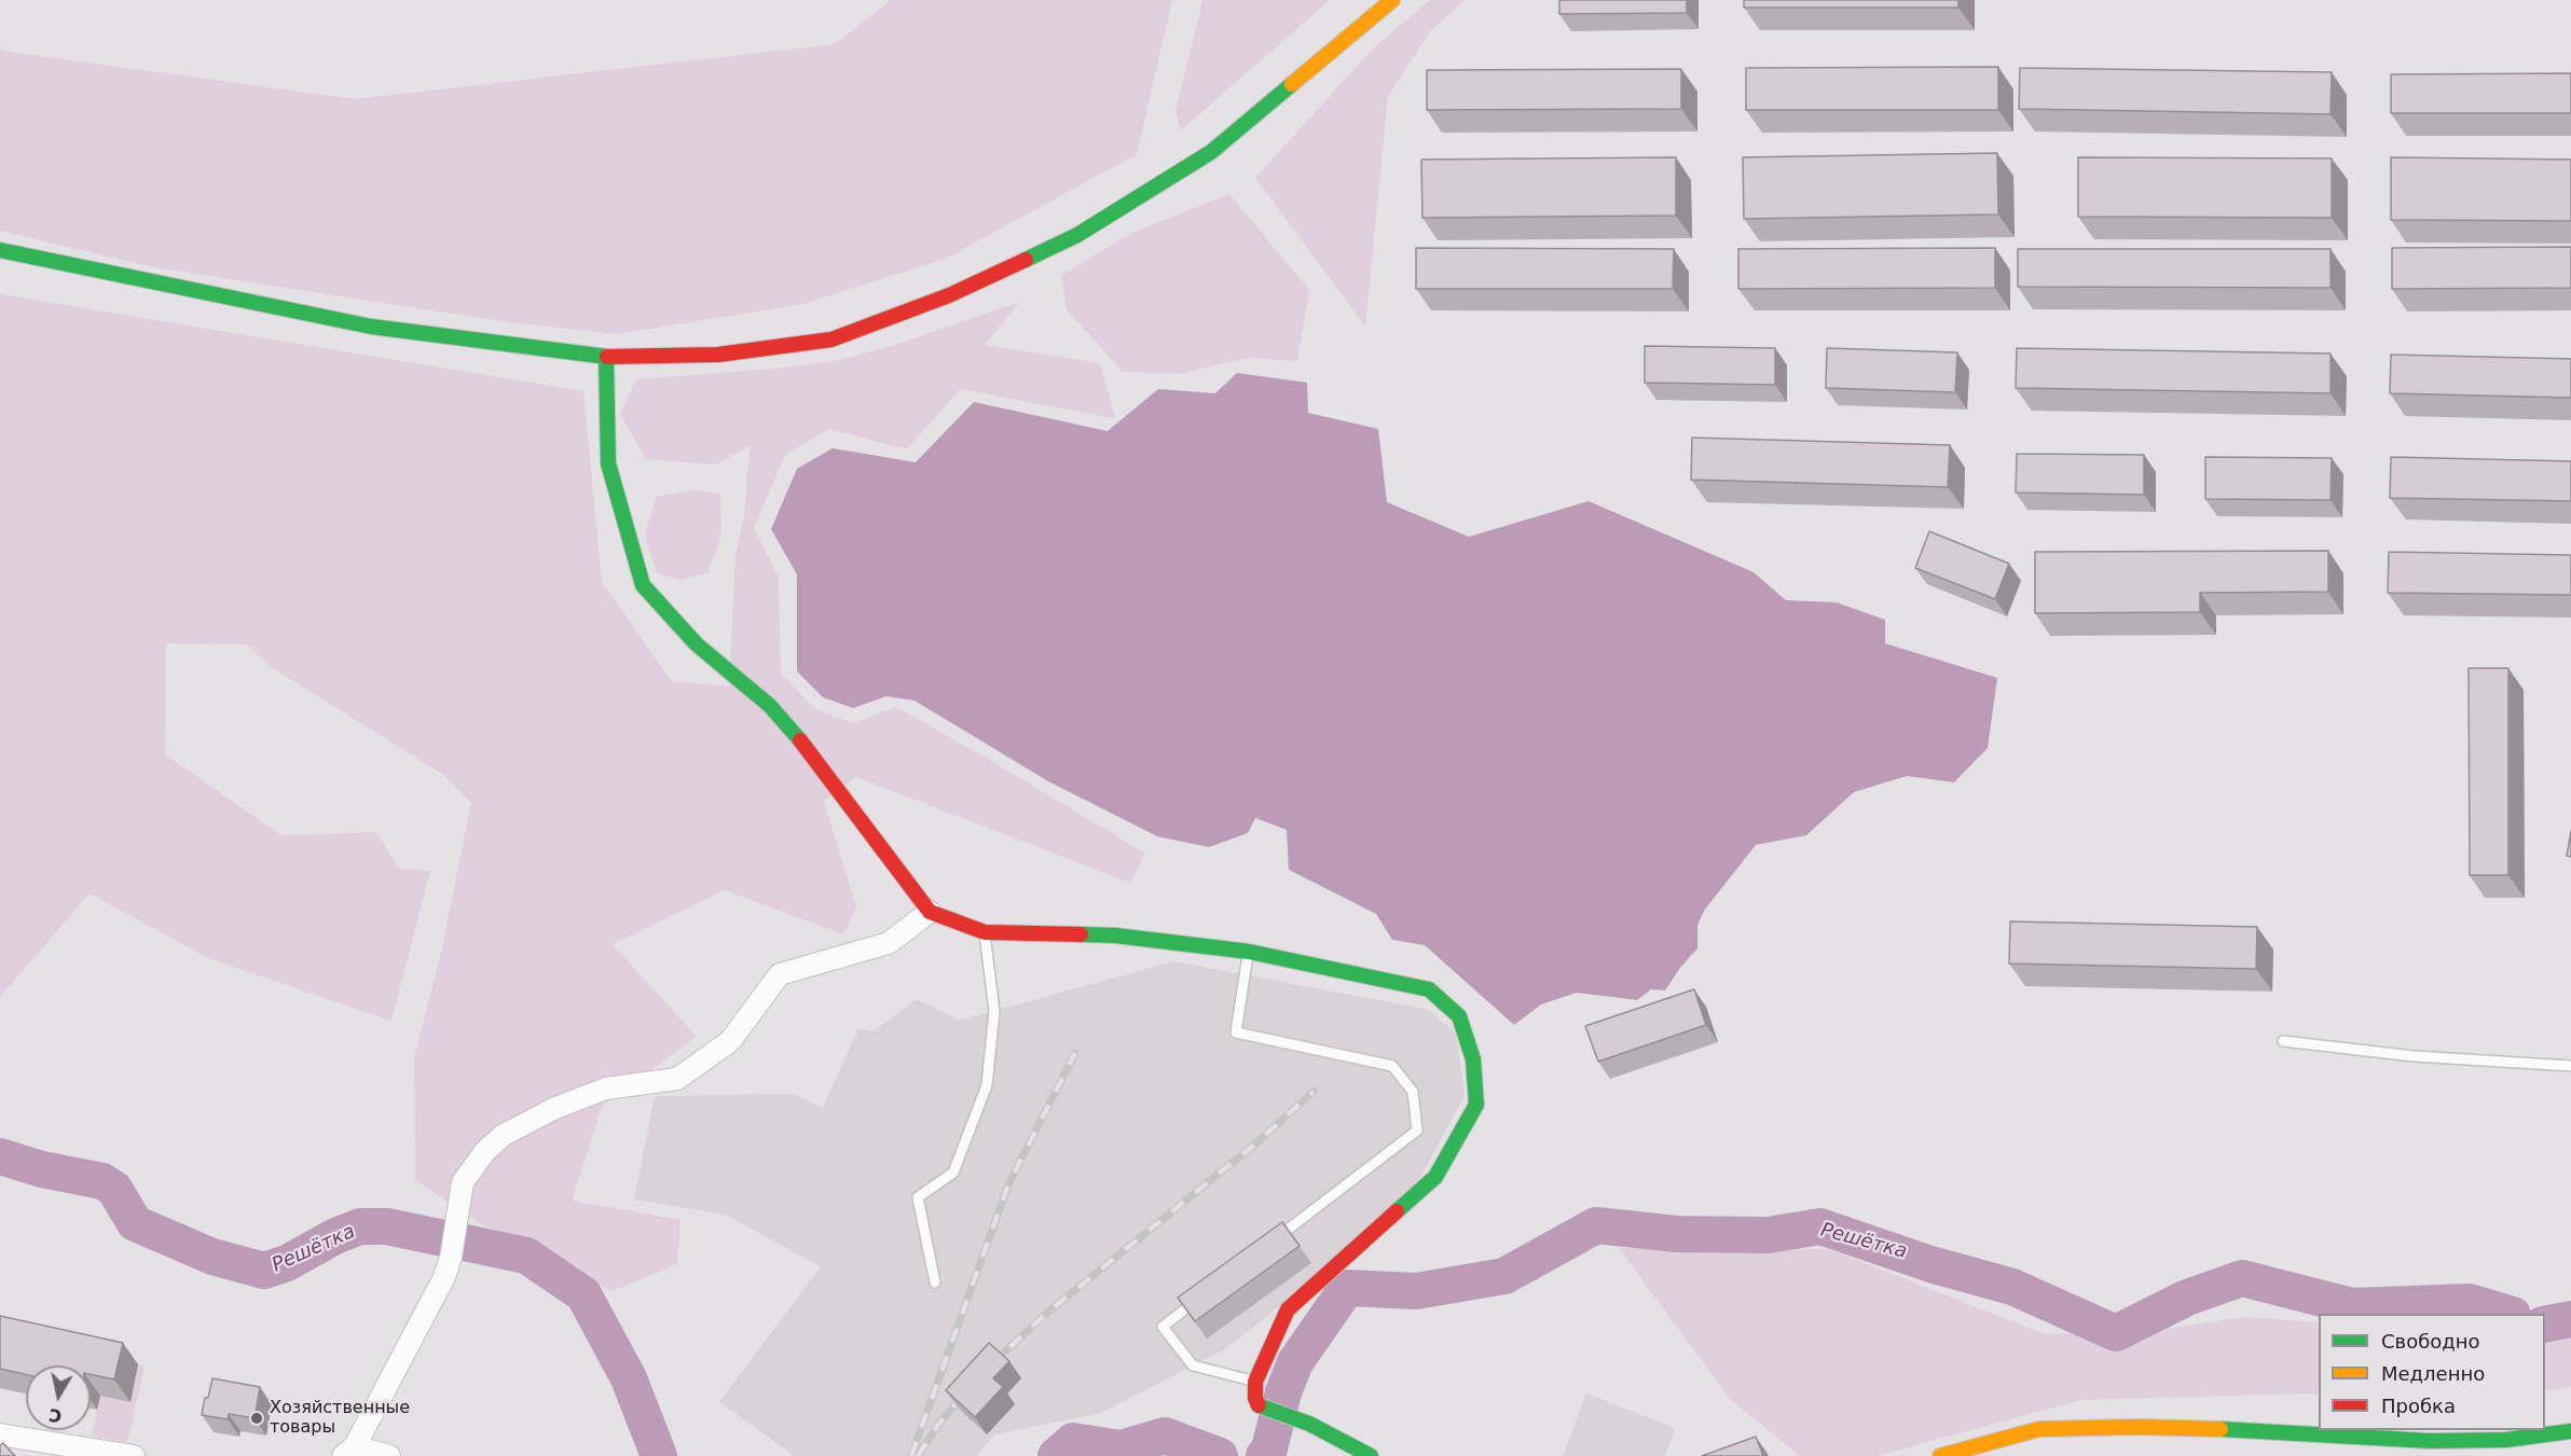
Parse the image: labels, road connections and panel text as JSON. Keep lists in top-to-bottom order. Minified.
{"water":["Решётка"],"places":["Хозяйственные товары"],"legend":["Свободно","Медленно","Пробка"],"north":"bottom"}
